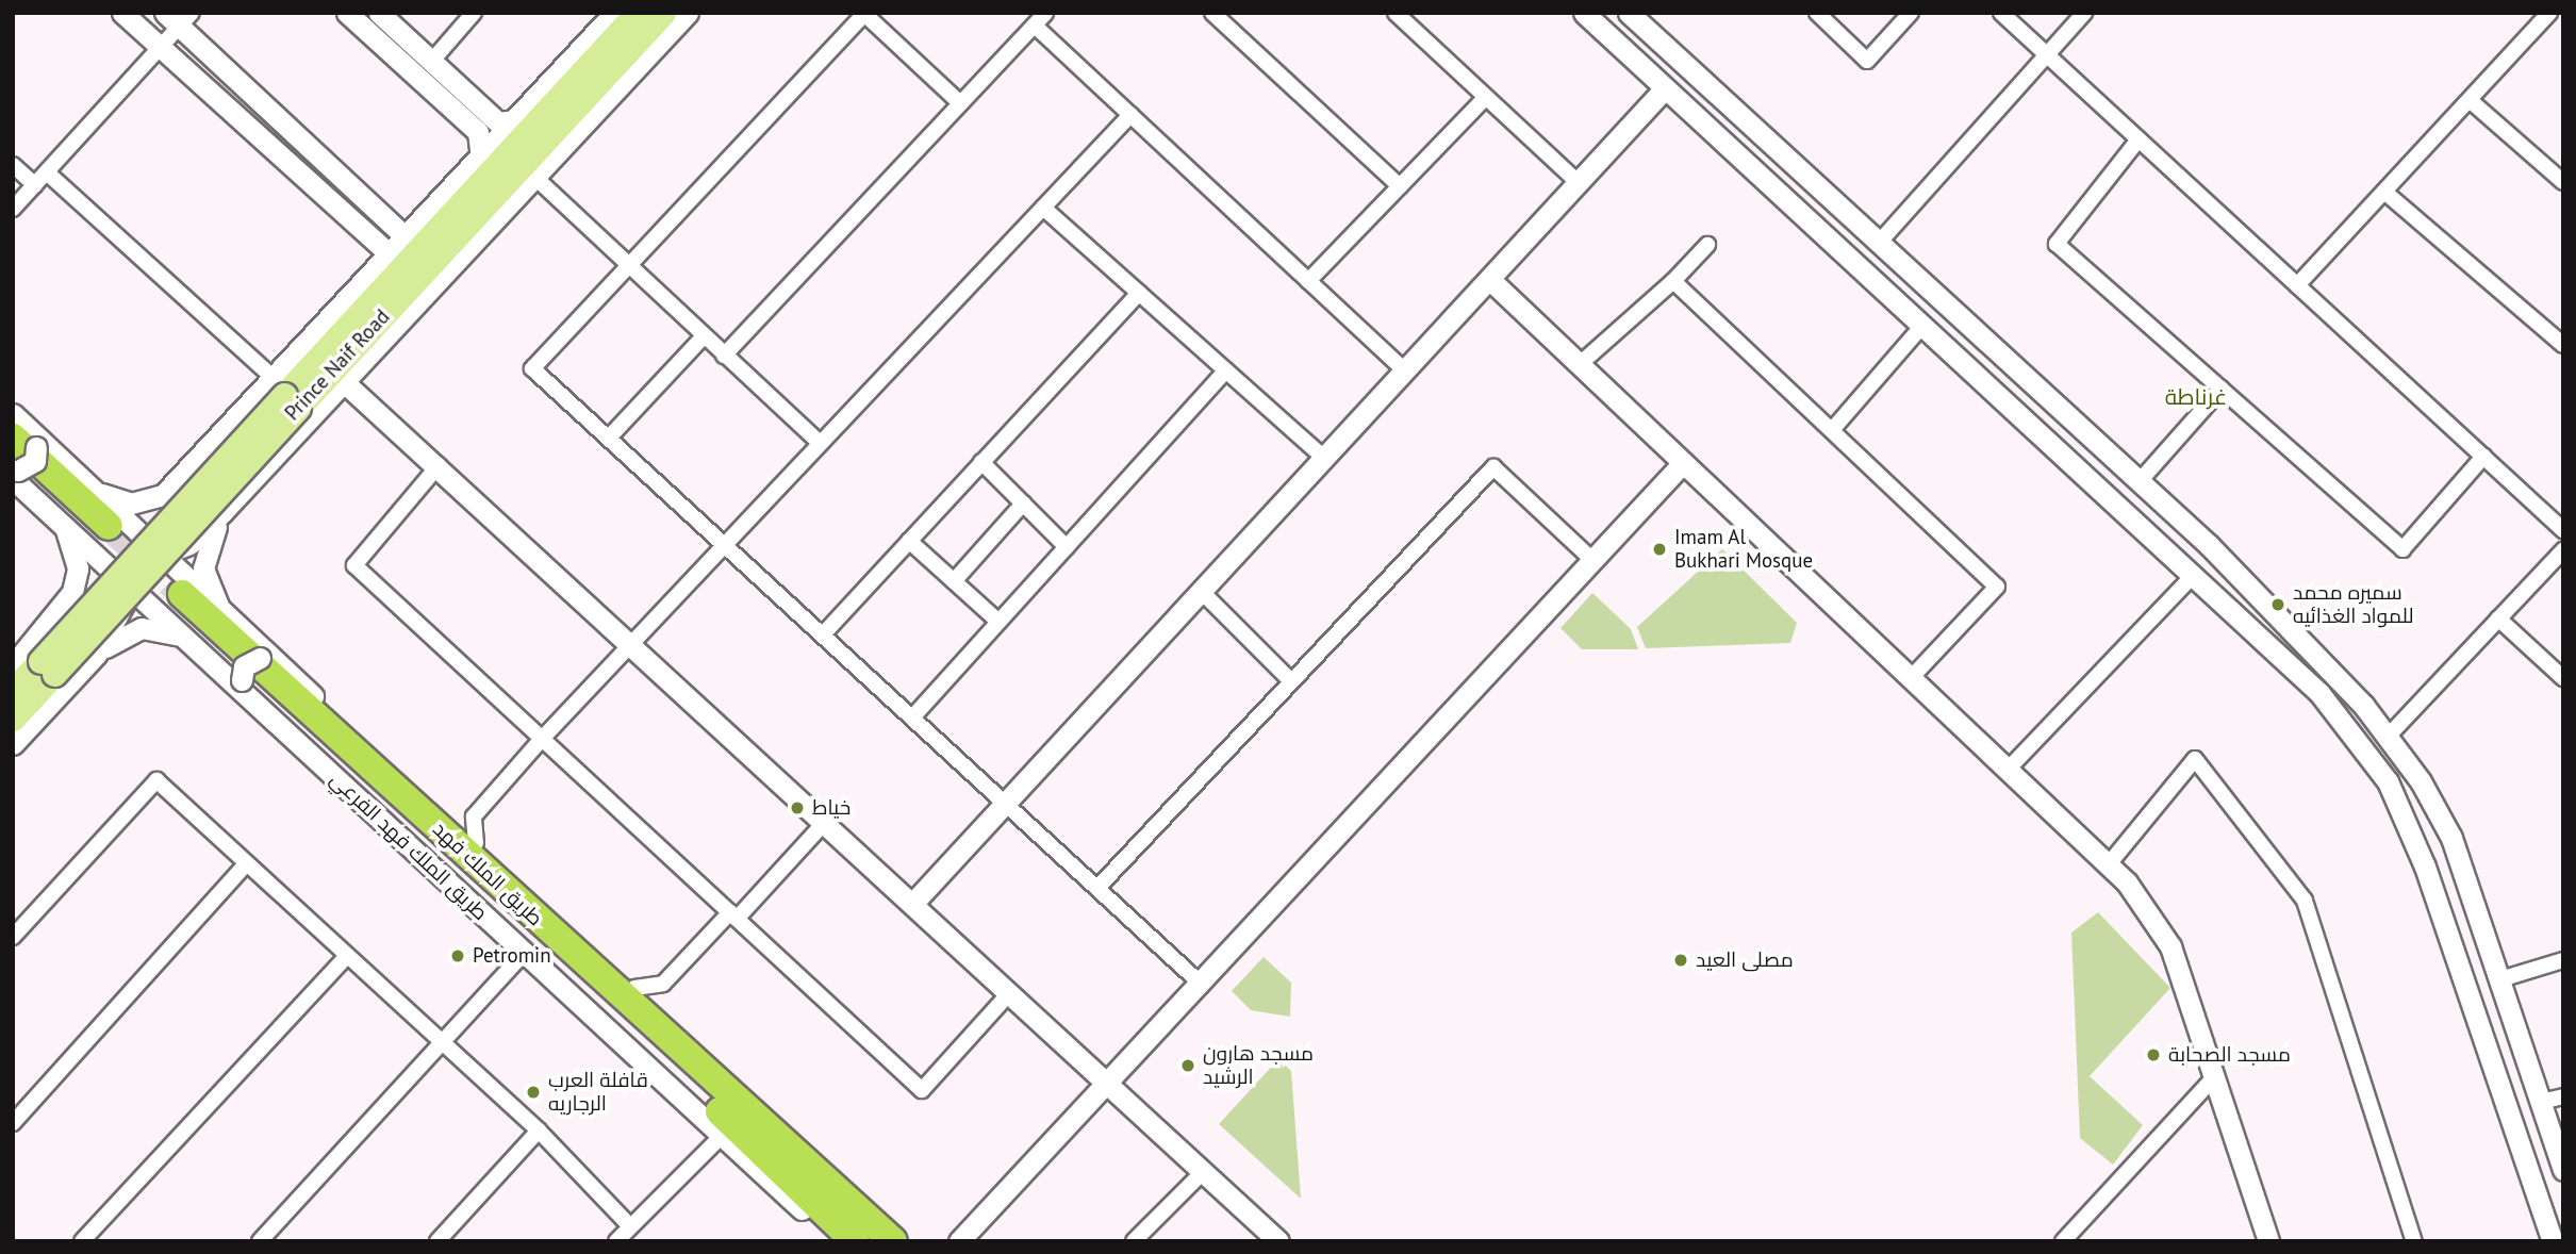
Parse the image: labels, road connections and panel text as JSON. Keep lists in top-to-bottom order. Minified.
{"streets":{"highway":["طريق الملك فهد"],"main road":["Prince Naif Road"],"street":["طريق الملك فهد الفرعي"]},"crossings":[["Prince Naif Road","طريق الملك فهد الفرعي"],["طريق الملك فهد الفرعي","طريق الملك فهد"]],"districts":["غرناطة"],"places":["Imam Al Bukhari Mosque","سميره محمد للمواد الغذائيه","خياط","Petromin","مصلى العيد","مسجد الصحابة","مسجد هارون الرشيد","قافلة العرب الرجاريه"]}
